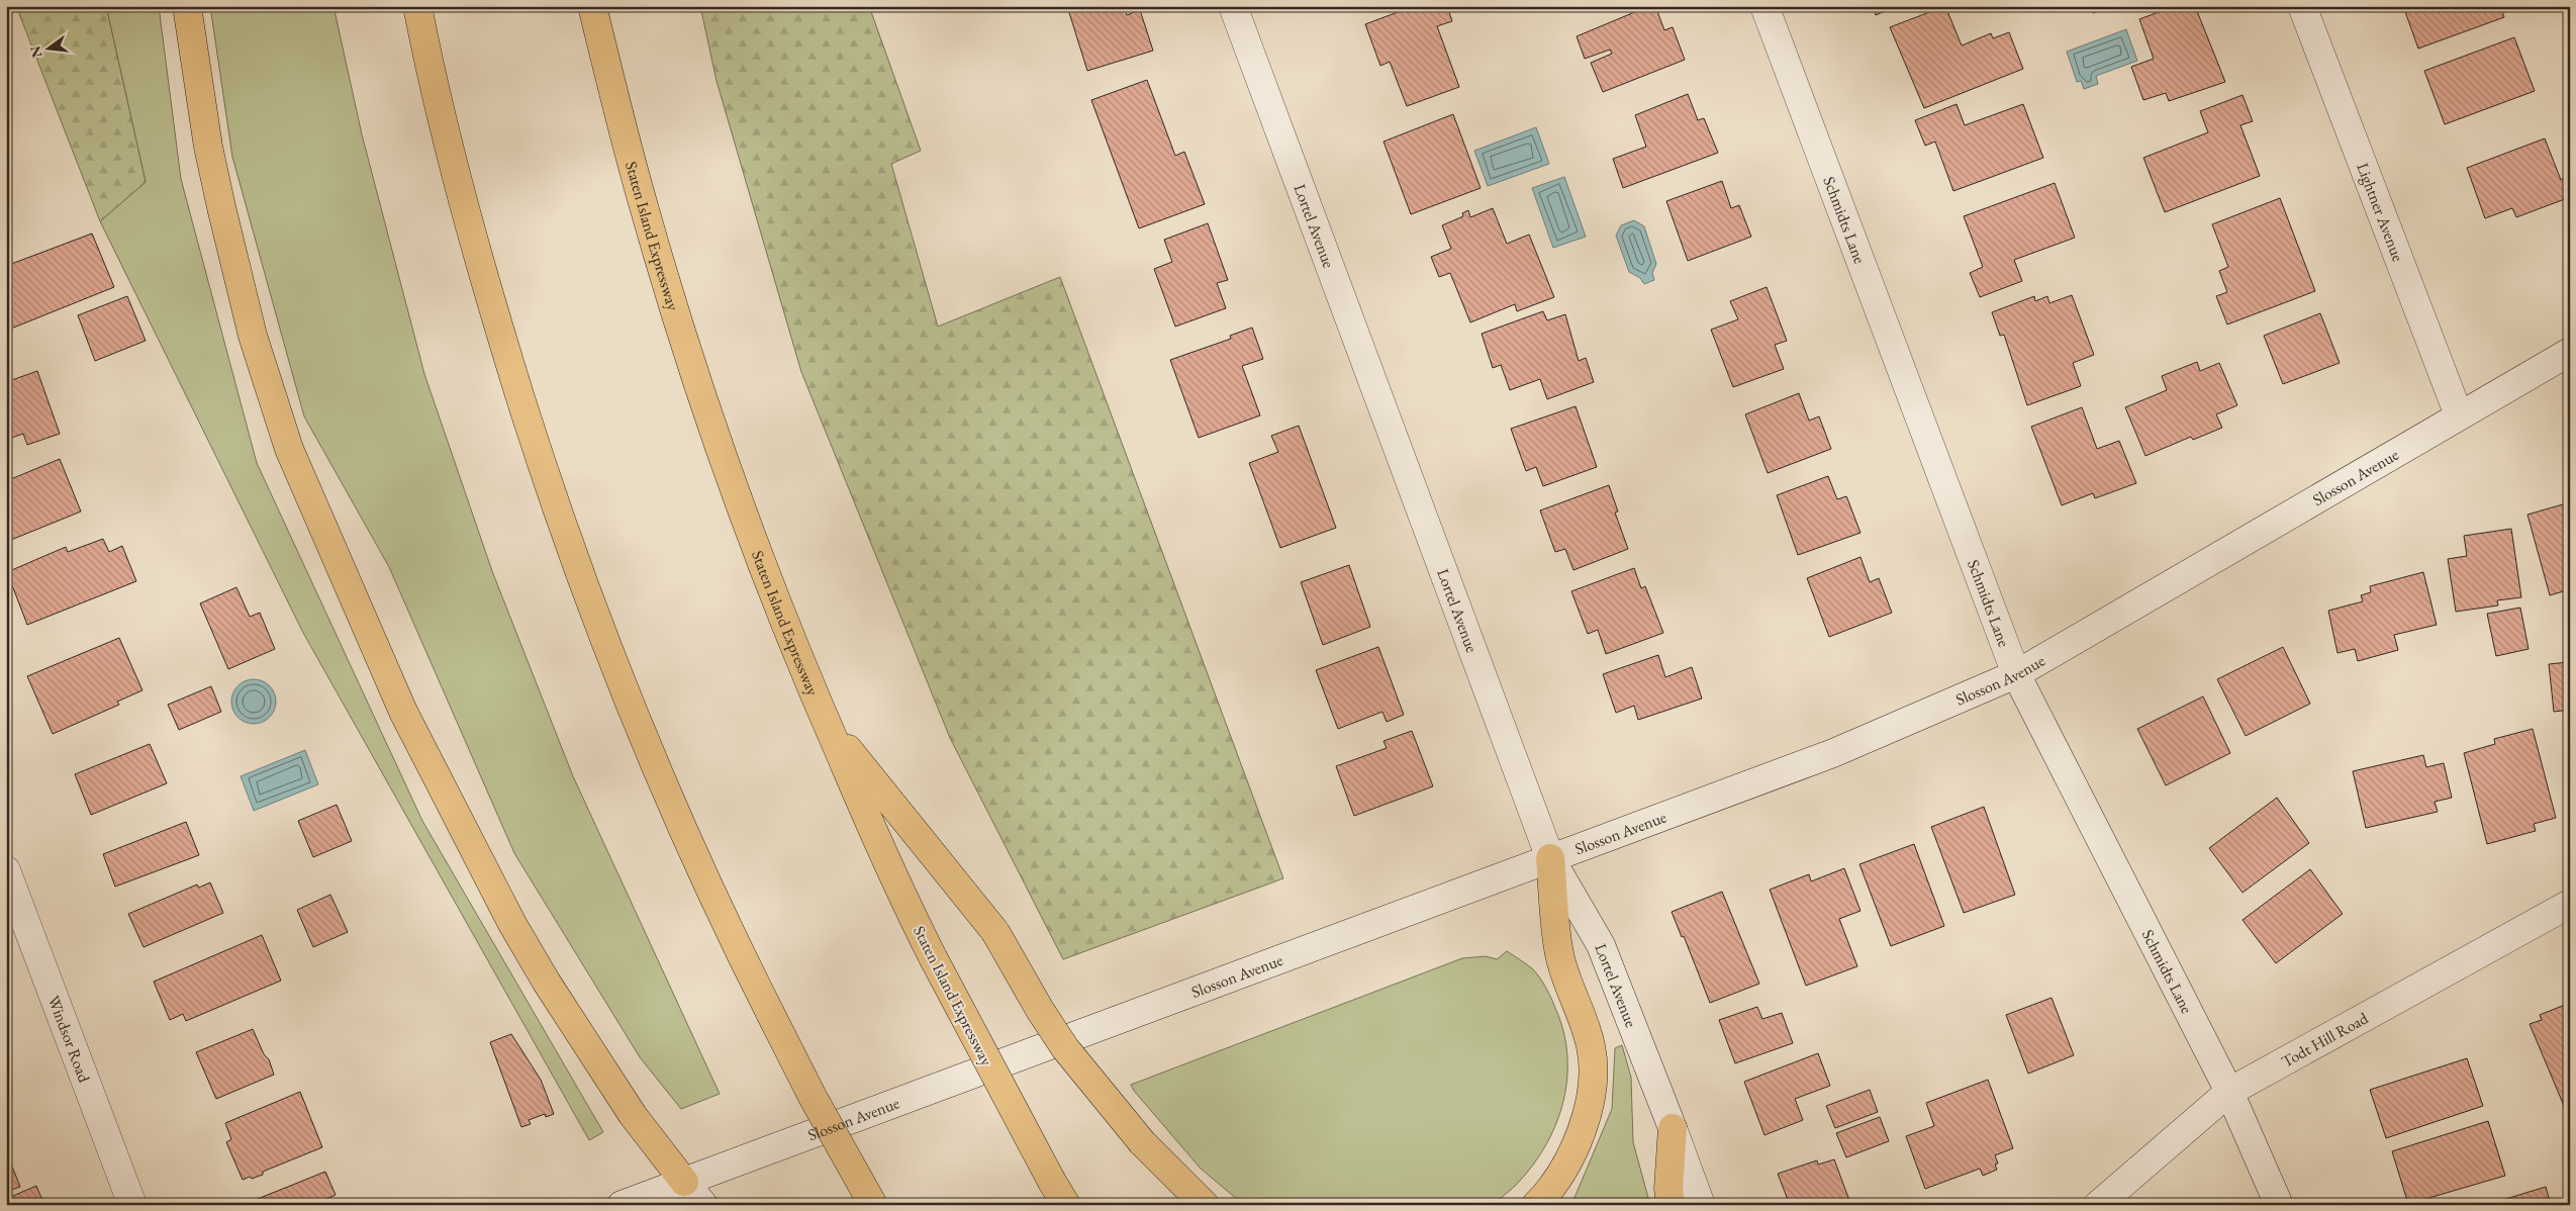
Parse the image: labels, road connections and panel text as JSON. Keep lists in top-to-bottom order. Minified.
{"streets":{"highway":["Staten Island Expressway"],"street":["Lightner Avenue","Schmidts Lane","Lortel Avenue","Slosson Avenue","Windsor Road","Todt Hill Road"]},"crossings":[["Lightner Avenue","Slosson Avenue"],["Schmidts Lane","Slosson Avenue"],["Schmidts Lane","Todt Hill Road"],["Lortel Avenue","Slosson Avenue"]],"north":"left"}
